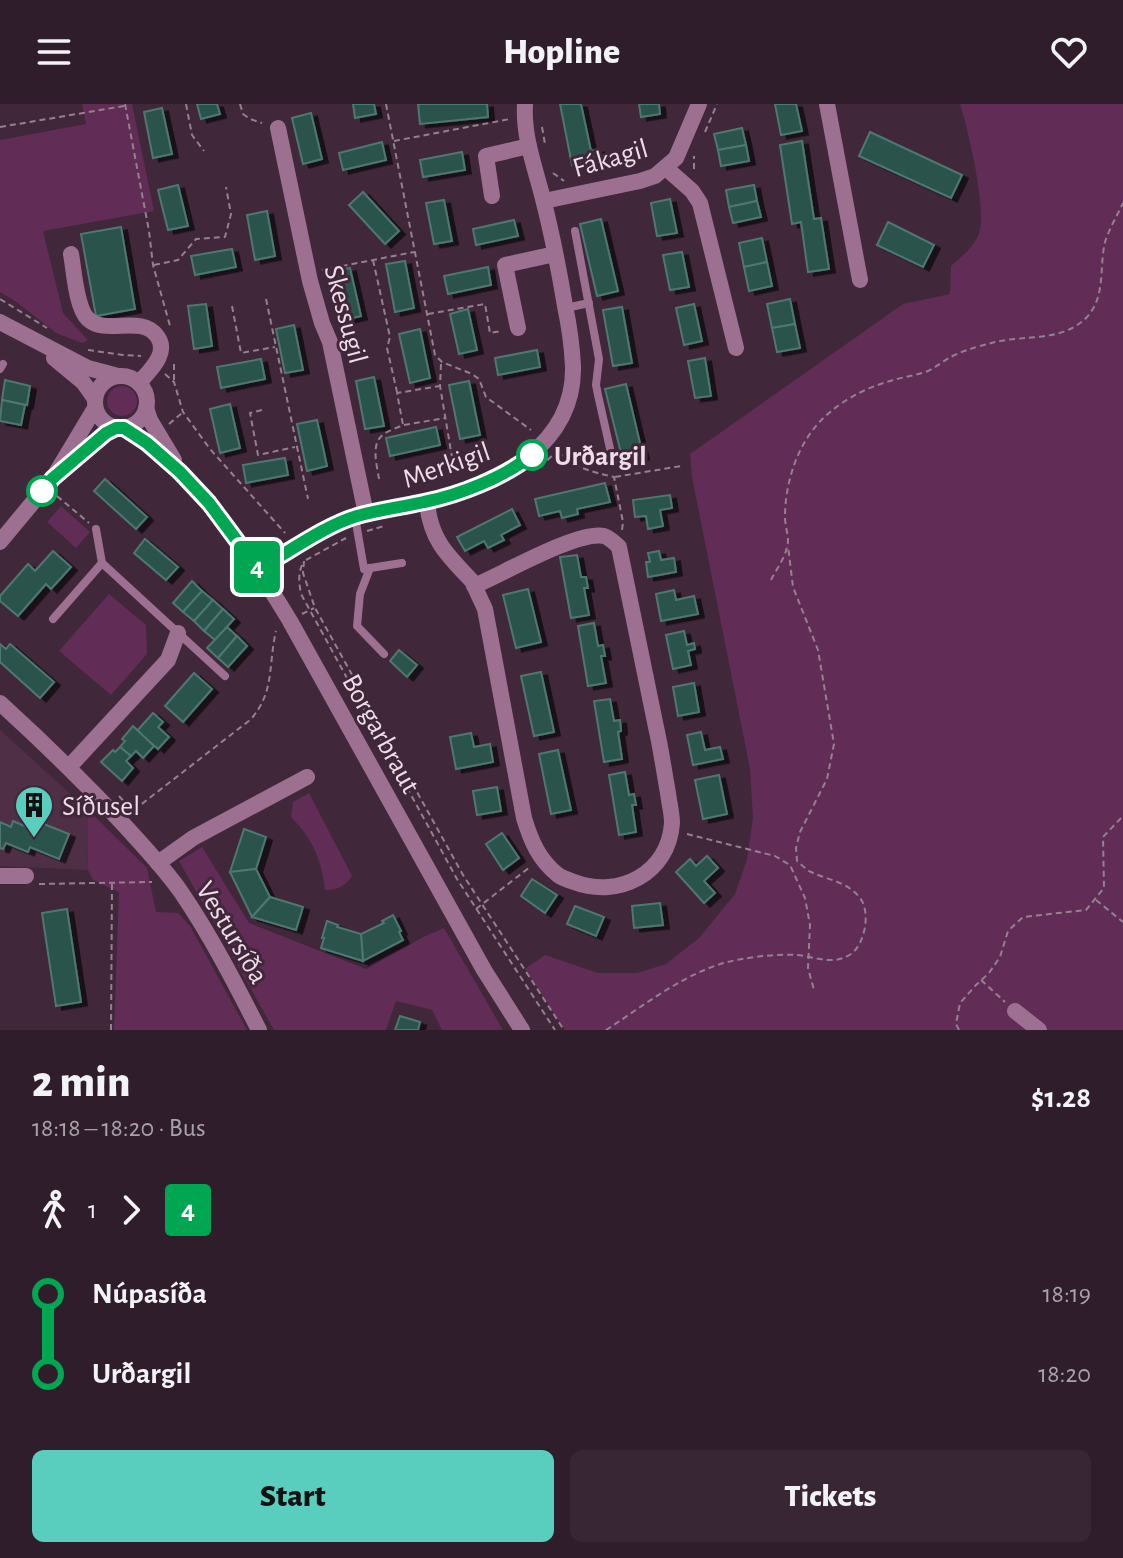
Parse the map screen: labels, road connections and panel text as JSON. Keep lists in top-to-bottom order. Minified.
{"streets":{"street":["Fákagil","Skessugil","Merkigil","Borgarbraut","Vestursíða"]},"crossings":[["Fákagil","Merkigil"],["Skessugil","Merkigil"],["Merkigil","Borgarbraut"]],"places":{"other":["Urðargil"],"building":["Síðusel"]},"lines":["bus line 4"],"page":{"header":"Hopline","on_map":"4","heading":["2 min","18:18 – 18:20 · Bus","$1.28"],"legs":["1","4"],"list":[{"name":"Núpasíða","value":"18:19"},{"name":"Urðargil","value":"18:20"}],"buttons":["Start","Tickets"]}}
